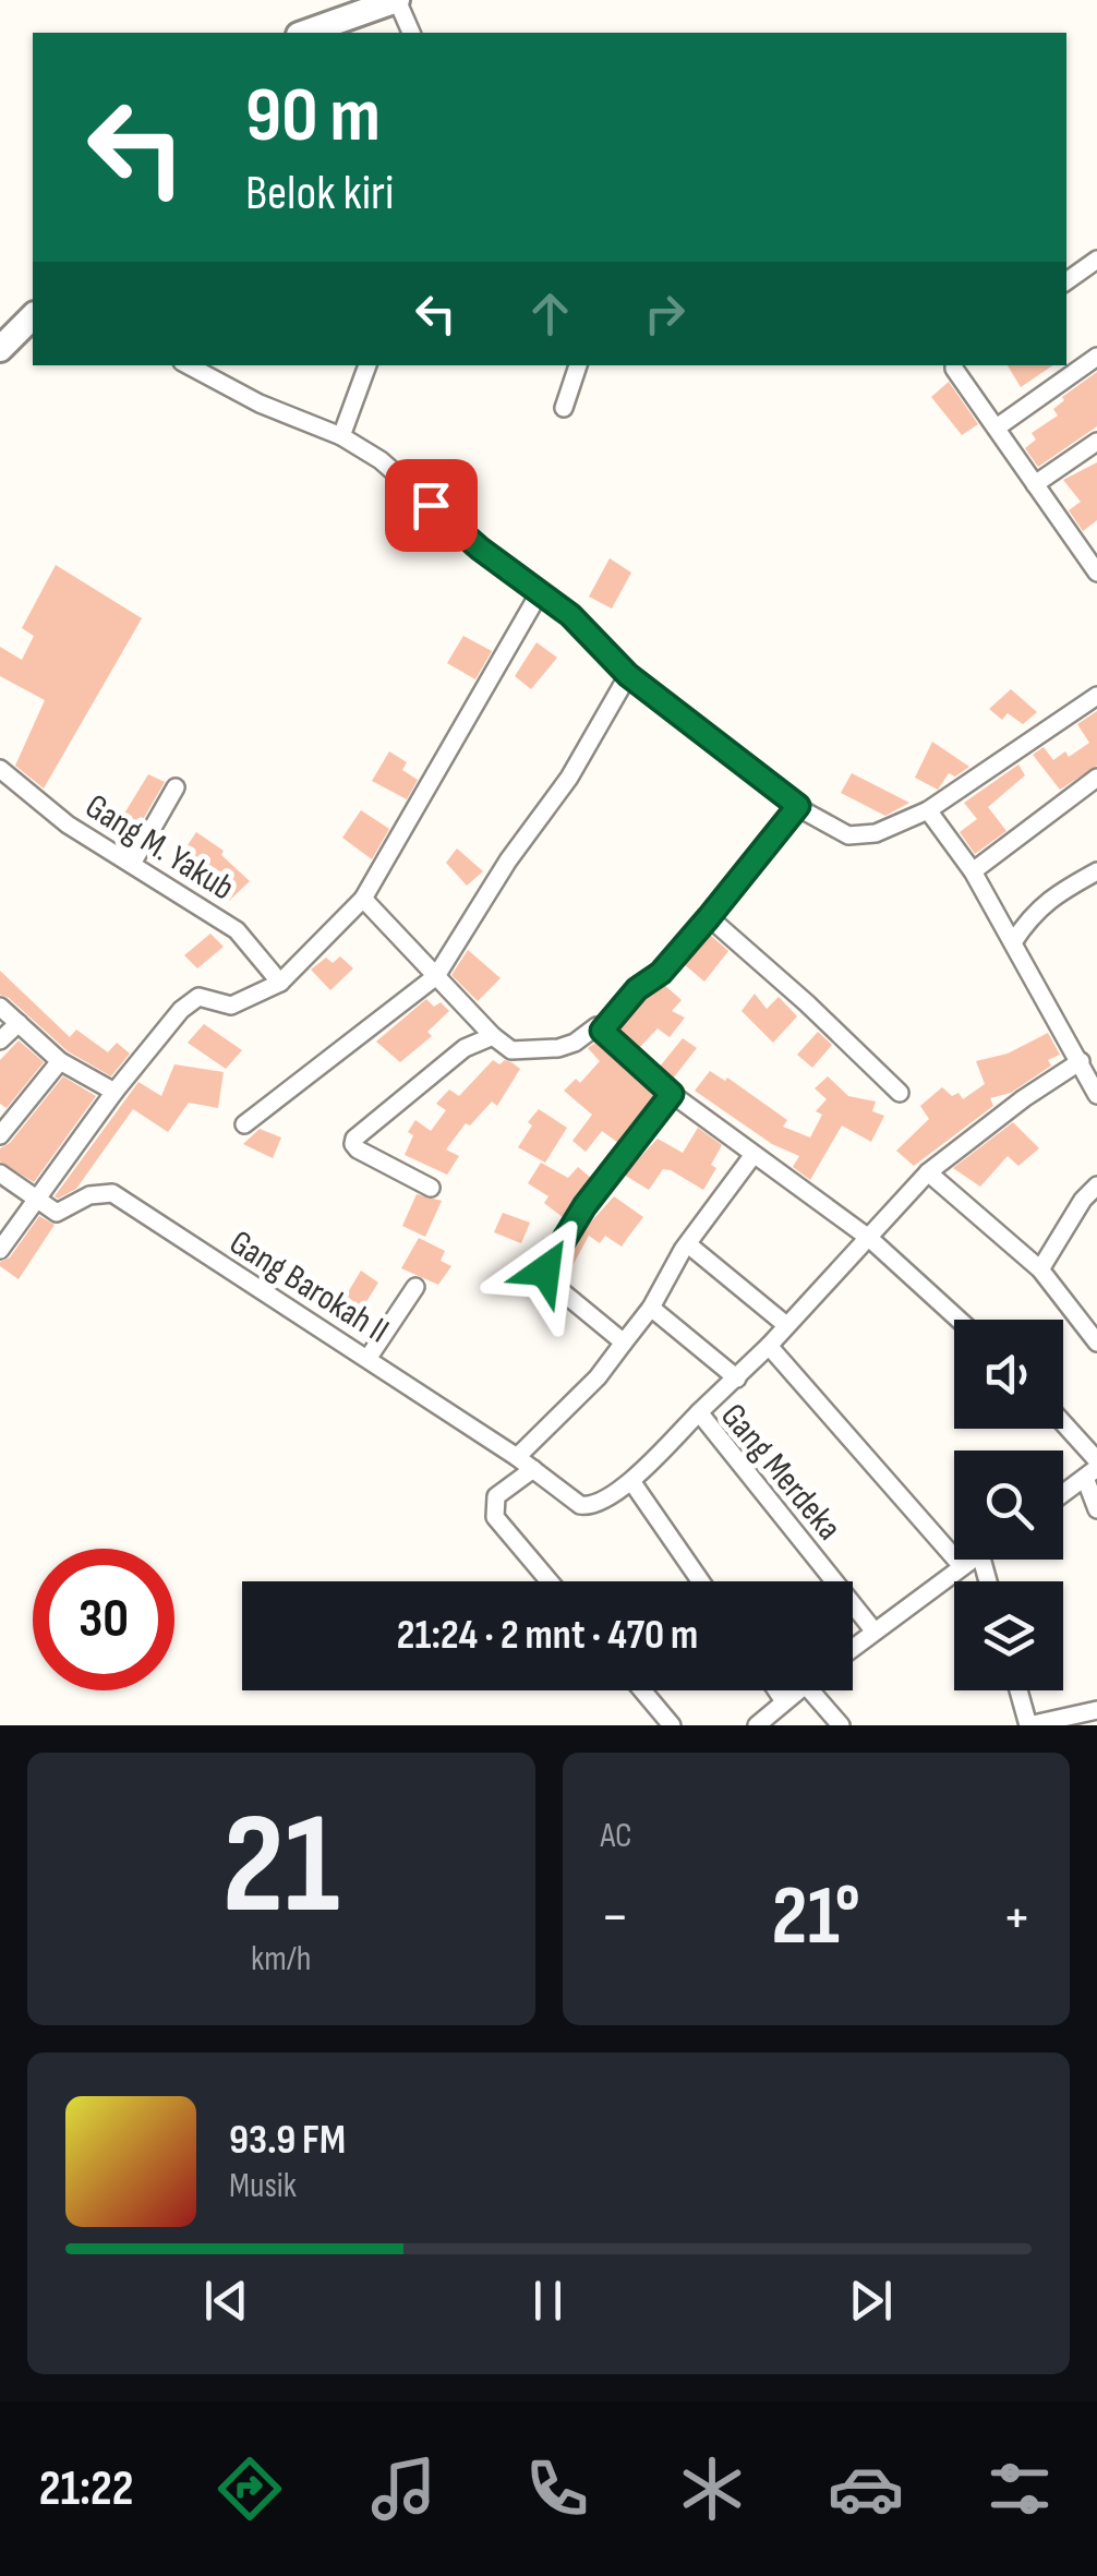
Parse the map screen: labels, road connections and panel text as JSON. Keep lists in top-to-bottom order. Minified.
{"streets":{"street":["Gang M. Yakub","Gang Barokah II","Gang Merdeka"]},"crossings":[["Gang Barokah II","Gang Merdeka"]],"page":{"turn":["90 m","Belok kiri"],"limit":"30","trip":"21:24 · 2 mnt · 470 m","tile":[["21","km/h"],"AC"],"heat":["−","21°","+"],"song":["93.9 FM","Musik"],"tabs":"21:22"}}
